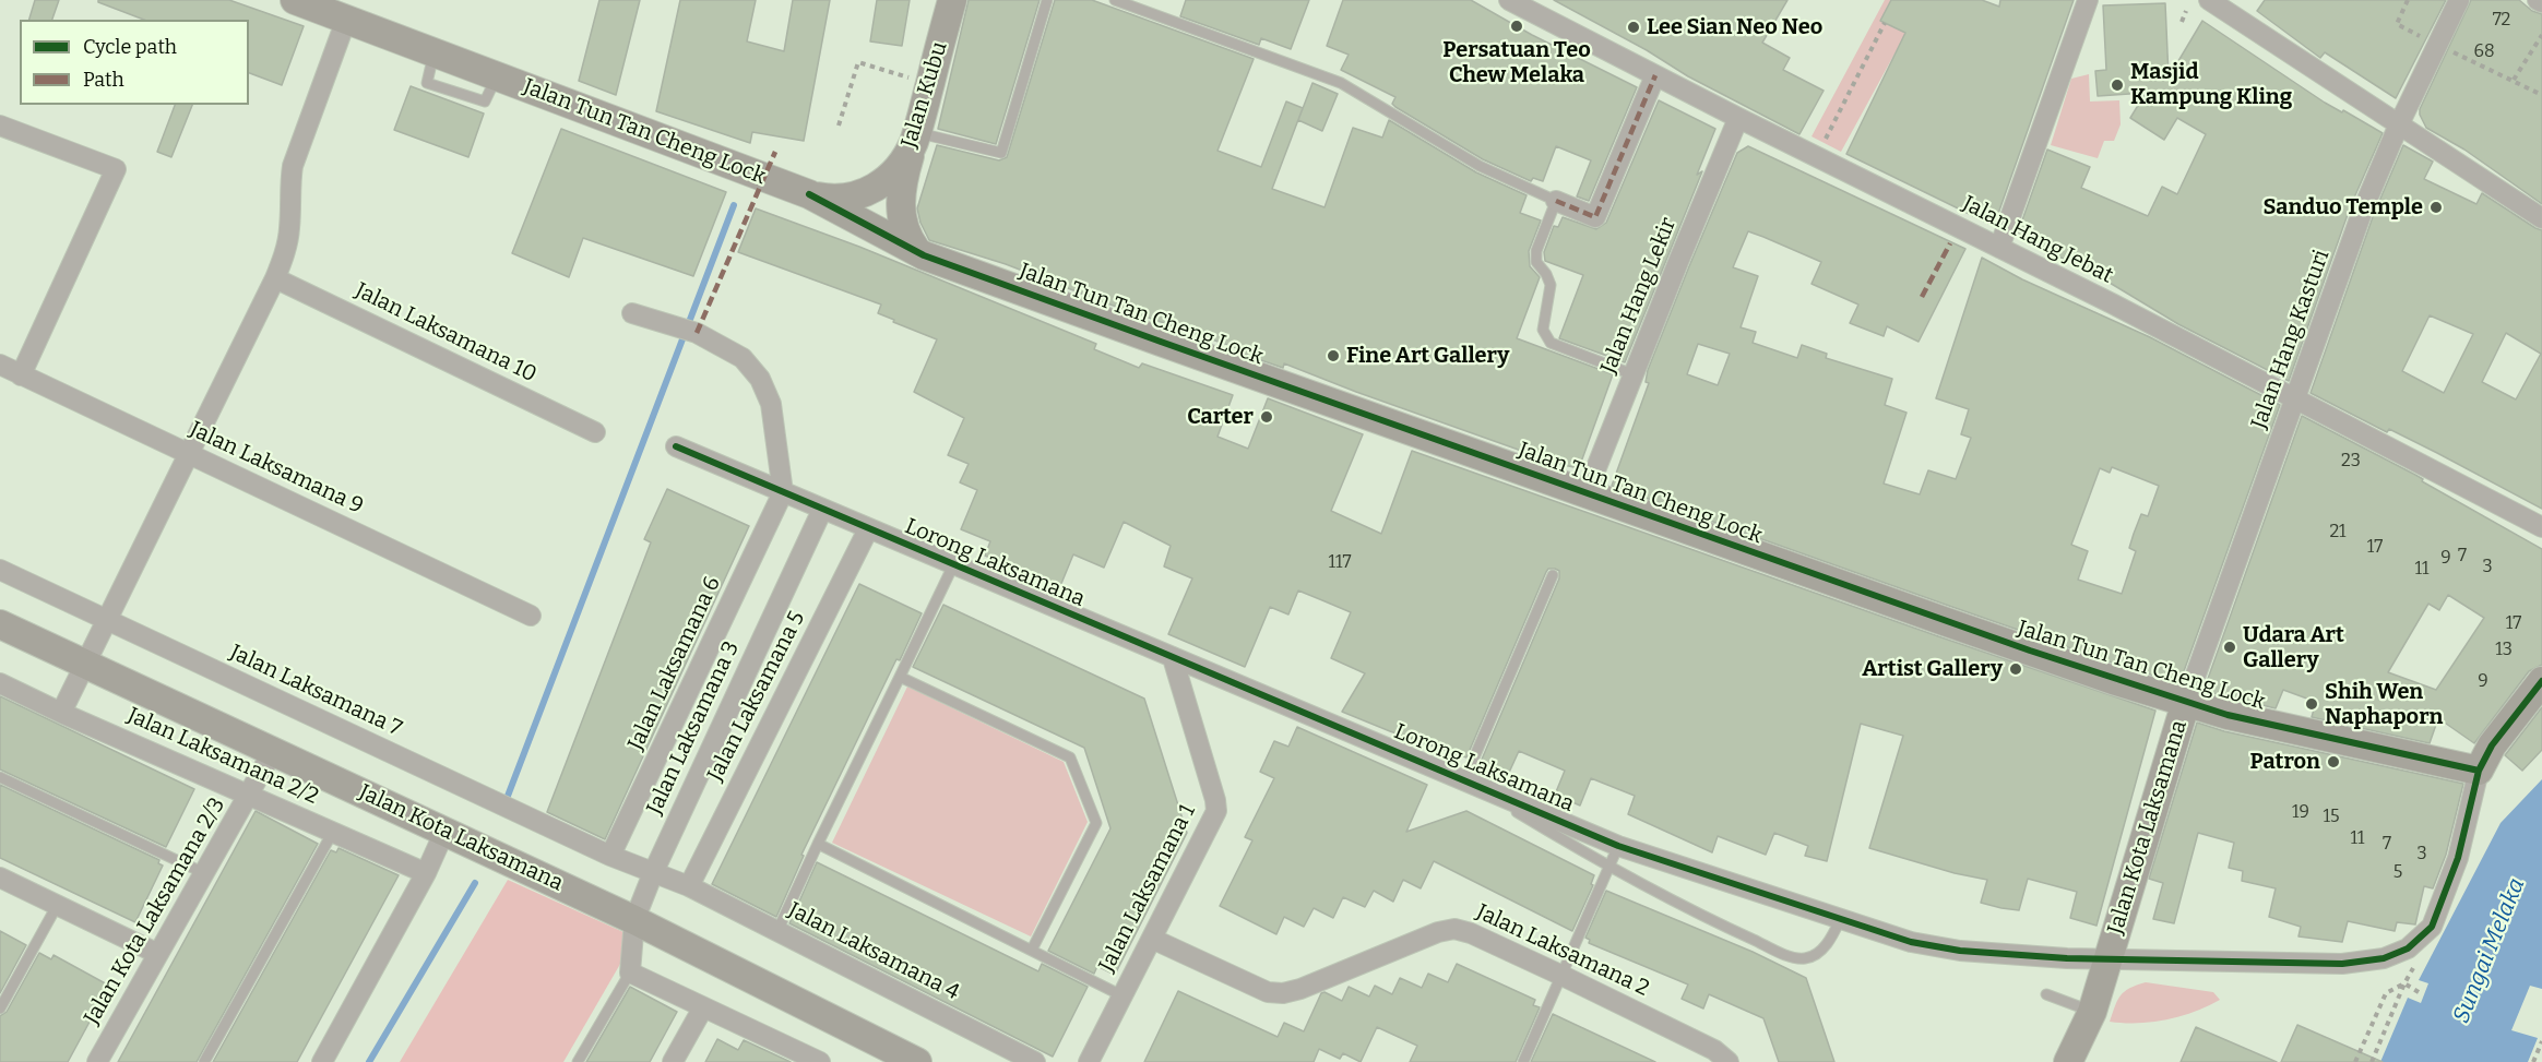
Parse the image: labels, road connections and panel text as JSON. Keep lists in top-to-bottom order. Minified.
{"streets":{"street":["Jalan Kubu","Jalan Tun Tan Cheng Lock","Jalan Hang Jebat","Jalan Hang Lekir","Jalan Laksamana 10","Jalan Hang Kasturi","Jalan Laksamana 9","Lorong Laksamana","Jalan Laksamana 6","Jalan Laksamana 7","Jalan Laksamana 5","Jalan Laksamana 3","Jalan Laksamana 2/2","Jalan Kota Laksamana","Jalan Laksamana 1","Jalan Kota Laksamana 2/3","Jalan Laksamana 2","Jalan Laksamana 4"]},"crossings":[["Jalan Kubu","Jalan Tun Tan Cheng Lock"],["Jalan Tun Tan Cheng Lock","Jalan Hang Lekir"],["Jalan Tun Tan Cheng Lock","Jalan Hang Kasturi"],["Jalan Tun Tan Cheng Lock","Lorong Laksamana"],["Jalan Tun Tan Cheng Lock","Jalan Kota Laksamana"],["Jalan Hang Jebat","Jalan Hang Lekir"],["Jalan Hang Jebat","Jalan Hang Kasturi"],["Jalan Hang Kasturi","Jalan Kota Laksamana"],["Lorong Laksamana","Jalan Laksamana 6"],["Lorong Laksamana","Jalan Laksamana 5"],["Lorong Laksamana","Jalan Laksamana 3"],["Lorong Laksamana","Jalan Kota Laksamana"],["Lorong Laksamana","Jalan Laksamana 1"],["Jalan Laksamana 6","Jalan Laksamana 7"],["Jalan Laksamana 7","Jalan Laksamana 3"],["Jalan Laksamana 7","Jalan Laksamana 4"],["Jalan Laksamana 5","Jalan Laksamana 4"],["Jalan Laksamana 3","Jalan Kota Laksamana"],["Jalan Laksamana 3","Jalan Laksamana 4"],["Jalan Laksamana 2/2","Jalan Kota Laksamana 2/3"],["Jalan Kota Laksamana","Jalan Kota Laksamana 2/3"],["Jalan Laksamana 1","Jalan Laksamana 2"]],"water":["Sungai Melaka"],"places":["Persatuan Teo Chew Melaka","Lee Sian Neo Neo","Masjid Kampung Kling","Sanduo Temple","Fine Art Gallery","Carter","Udara Art Gallery","Artist Gallery","Shih Wen Naphaporn","Patron"],"house_numbers":["72","68","23","21","17","7","9","117","3","11","17","13","9","19","15","11","7","3","5"],"legend":["Cycle path","Path"]}
